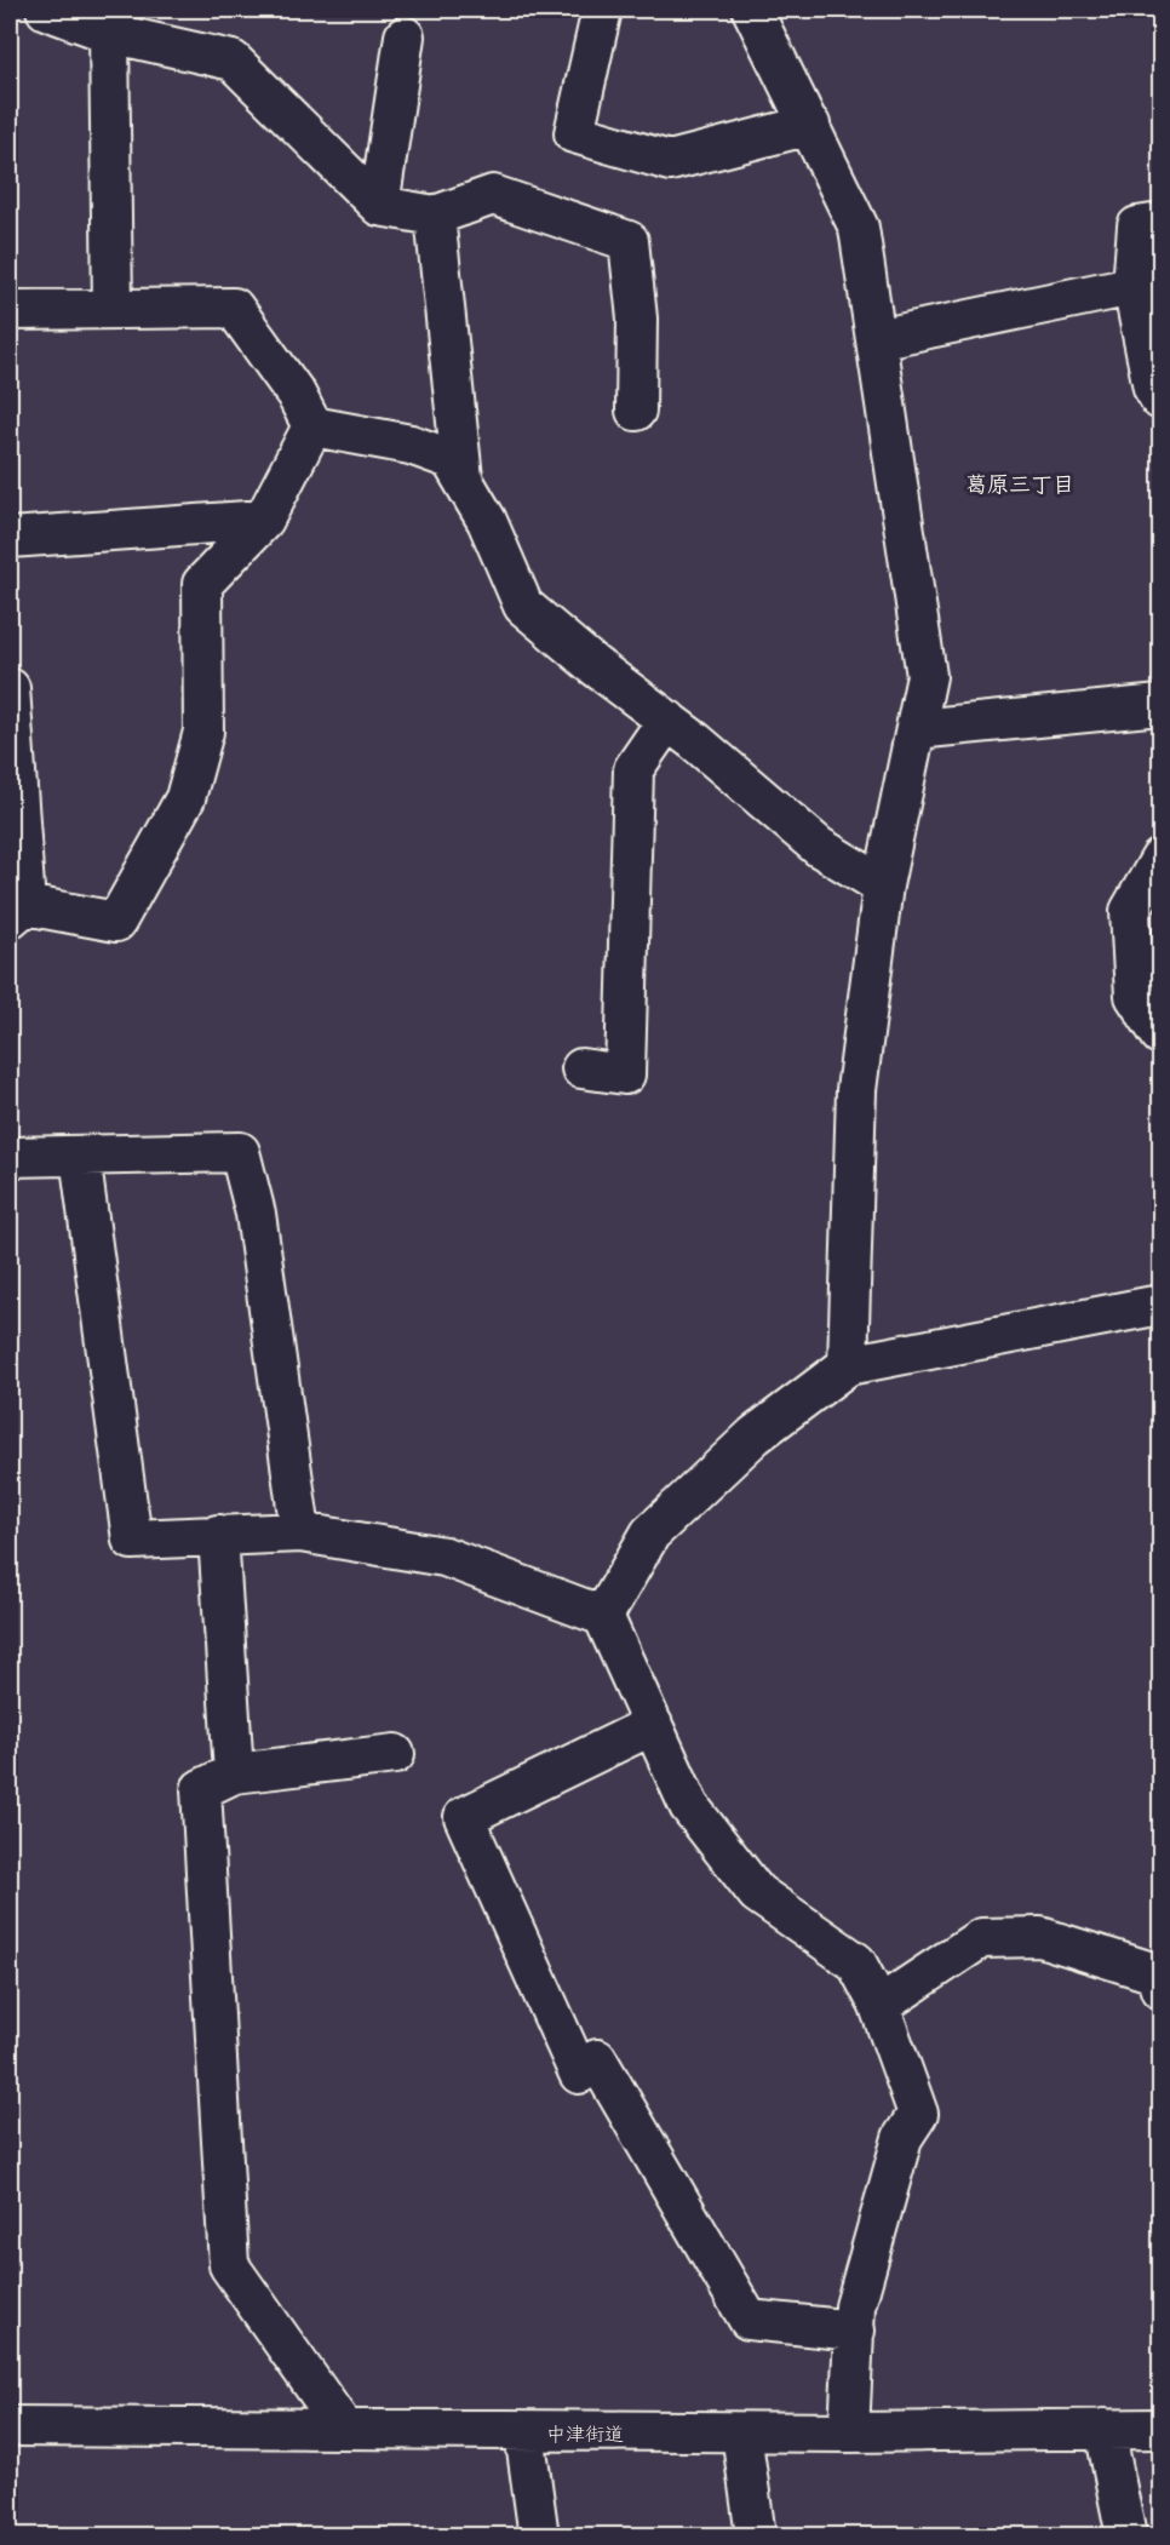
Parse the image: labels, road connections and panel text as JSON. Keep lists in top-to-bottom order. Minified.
{"streets":{"street":["中津街道"]},"districts":["葛原三丁目"]}
